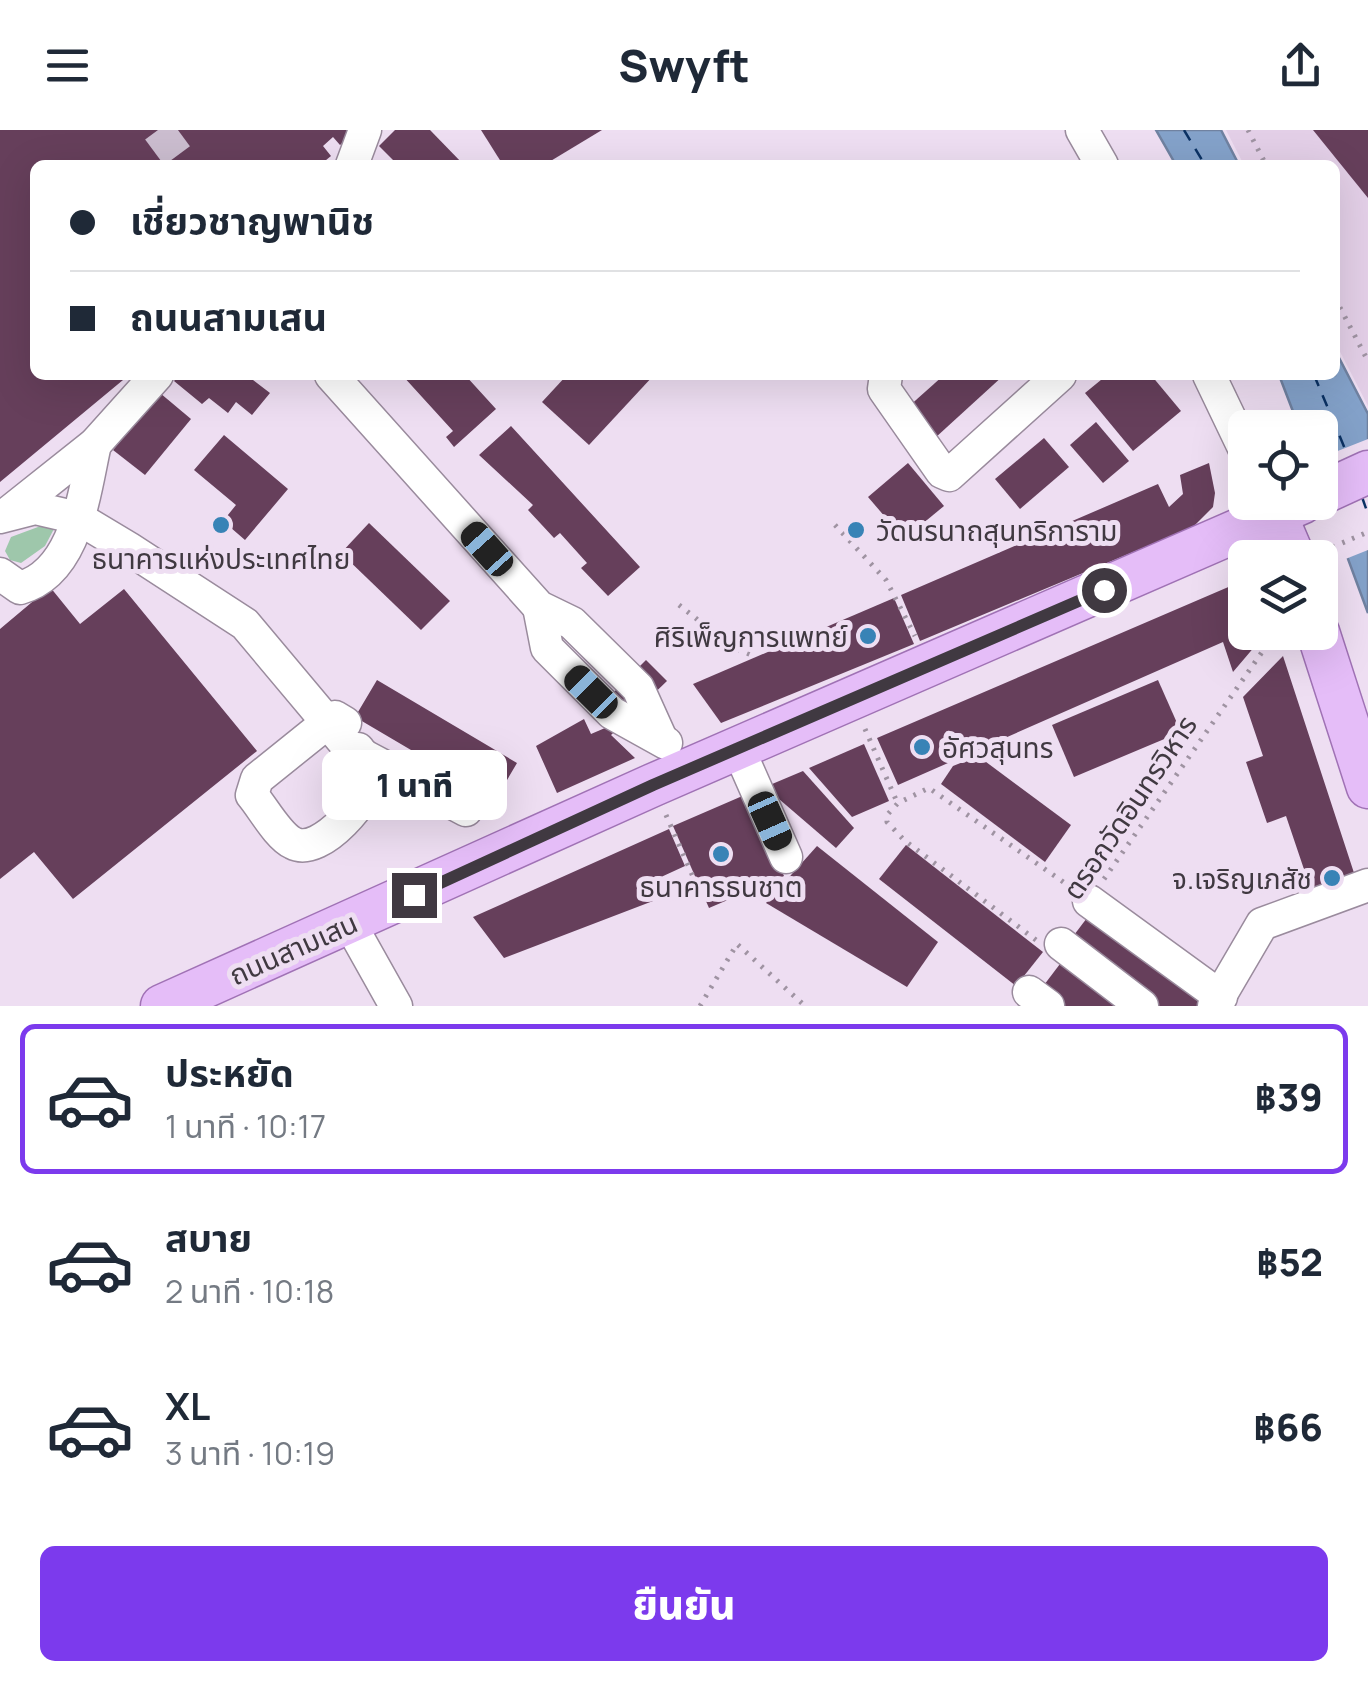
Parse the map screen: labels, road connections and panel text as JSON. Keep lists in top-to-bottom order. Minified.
{"streets":{"main road":["ถนนสามเสน"],"path":["ตรอกวัดอินทรวิหาร"]},"places":["ธนาคารแห่งประเทศไทย","วัดนรนาถสุนทริการาม","ศิริเพ็ญการแพทย์","อัศวสุนทร","ธนาคารธนชาต","จ.เจริญเภสัช"],"page":{"header":"Swyft","banner":["เชี่ยวชาญพานิช","ถนนสามเสน"],"bubble":"1 นาที","list":[{"name":"ประหยัด","note":"1 นาที · 10:17","value":"฿39"},{"name":"สบาย","note":"2 นาที · 10:18","value":"฿52"},{"name":"XL","note":"3 นาที · 10:19","value":"฿66"}],"buttons":"ยืนยัน"}}
